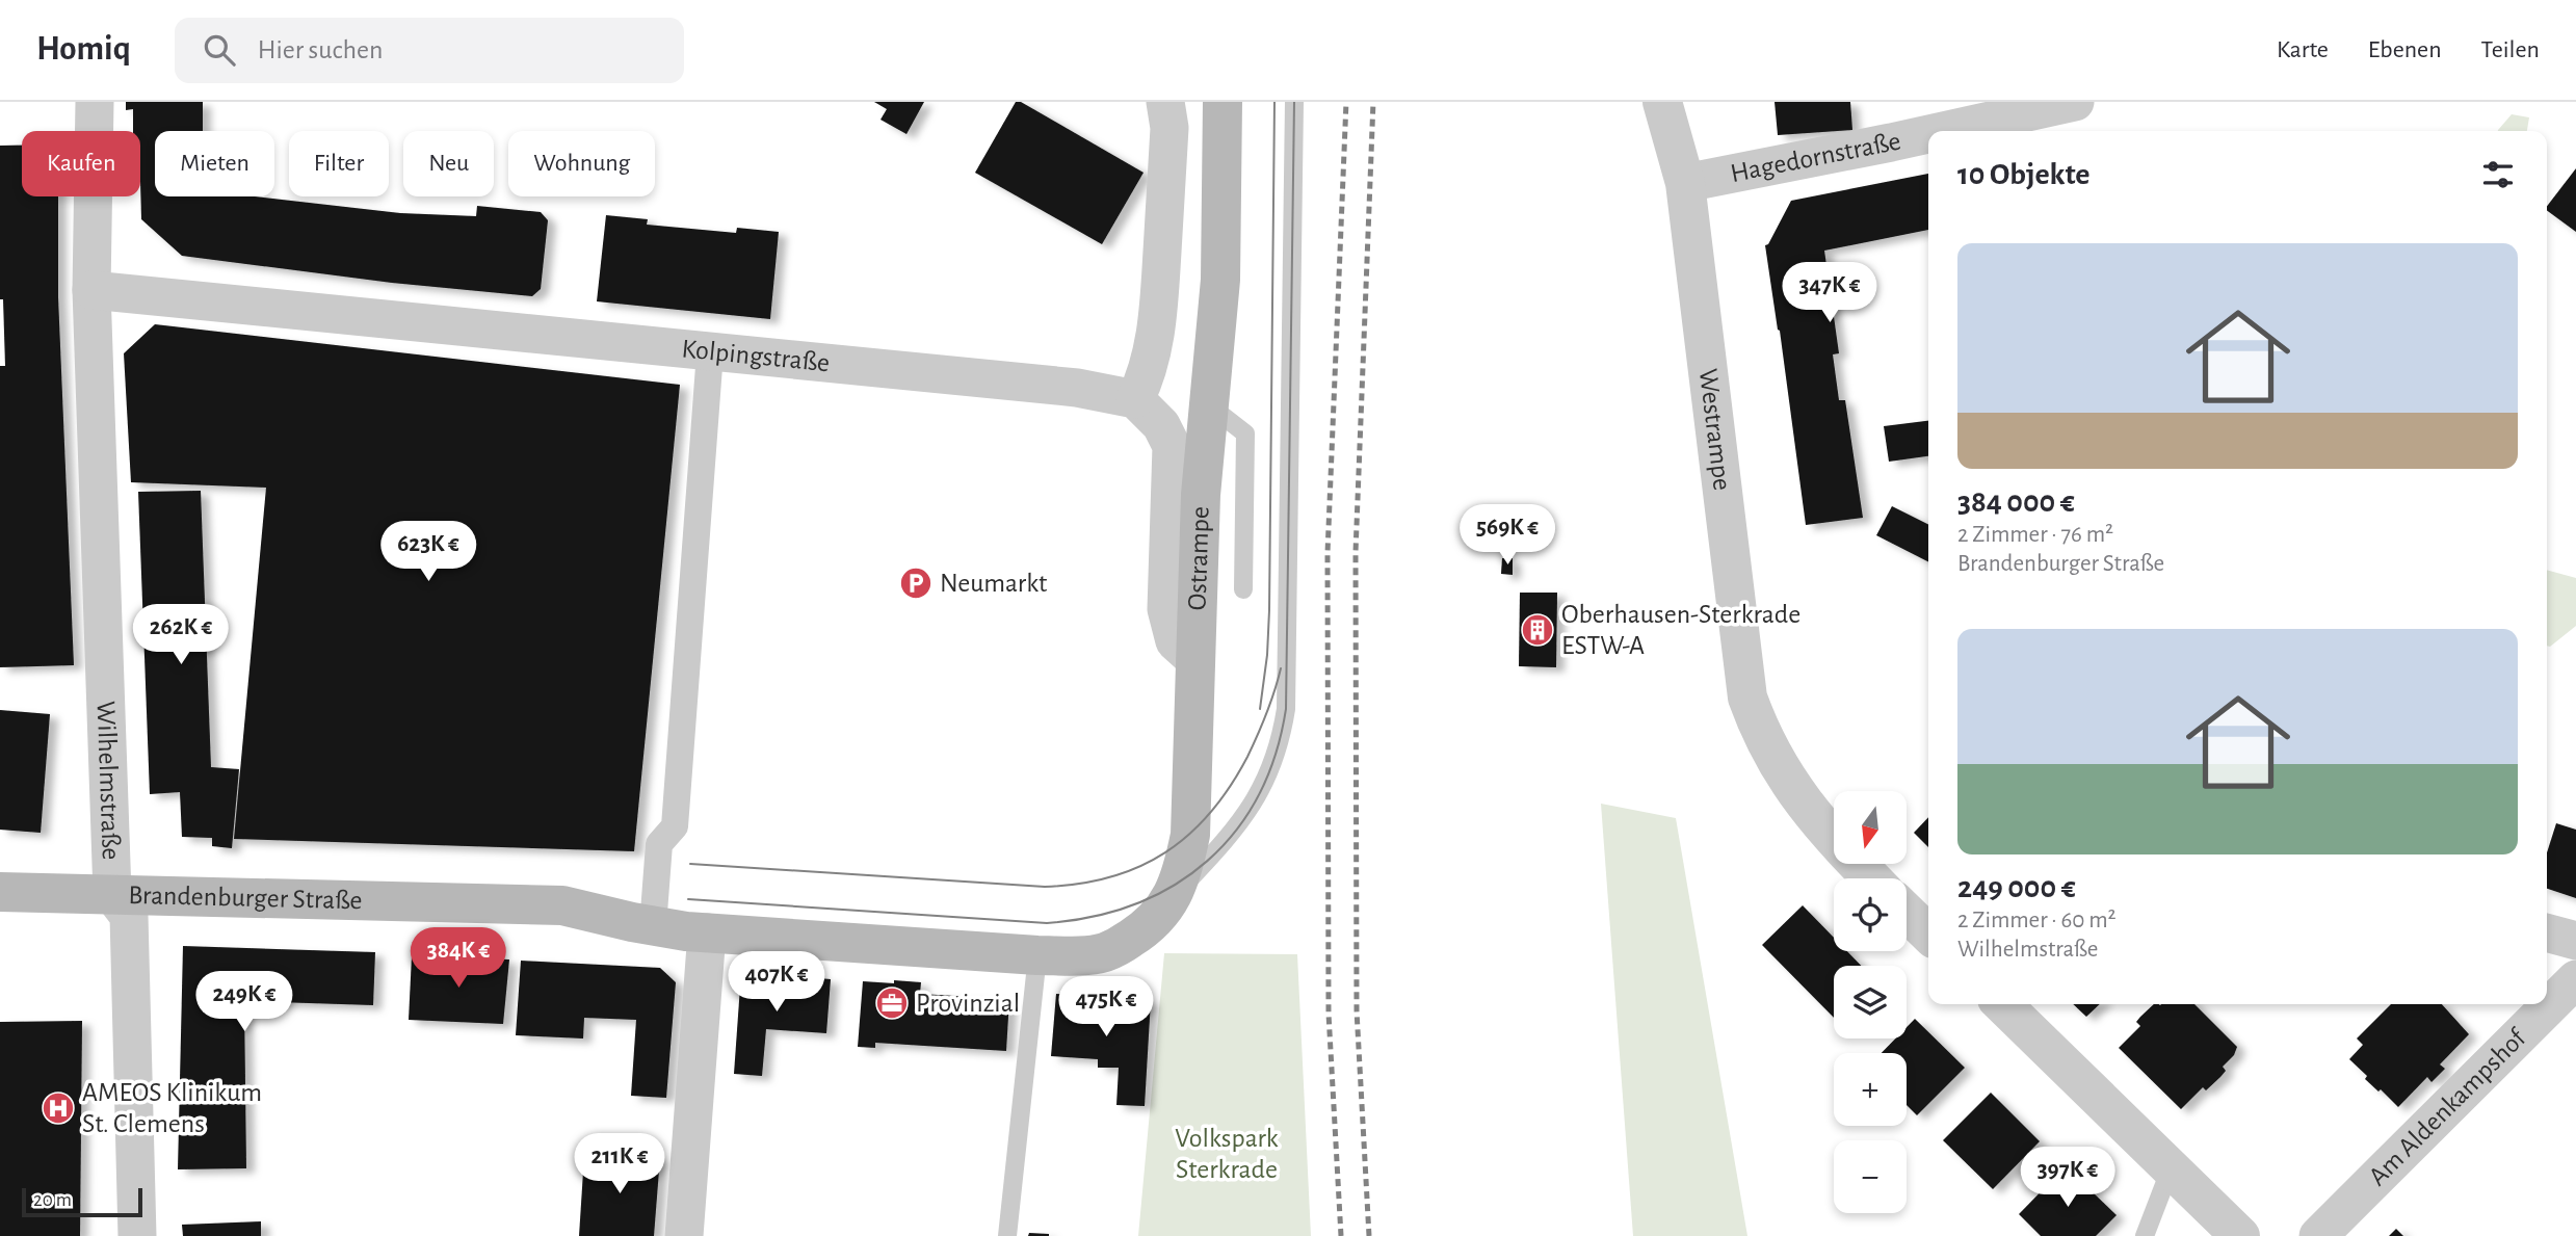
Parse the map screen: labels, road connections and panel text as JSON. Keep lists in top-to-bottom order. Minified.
{"streets":{"main road":["Ostrampe","Brandenburger Straße"],"street":["Hagedornstraße","Kolpingstraße","Westrampe","Wilhelmstraße","Am Aldenkampshof"]},"crossings":[["Hagedornstraße","Westrampe"],["Kolpingstraße","Wilhelmstraße"],["Ostrampe","Brandenburger Straße"],["Wilhelmstraße","Brandenburger Straße"]],"parks":["Volkspark Sterkrade"],"places":{"parking":["Neumarkt"],"building":["Oberhausen-Sterkrade ESTW-A"],"office":["Provinzial"],"hospital":["AMEOS Klinikum St. Clemens"]},"scale_bar":"20 m","north":"bottom","page":{"header":"Homiq","search":"Hier suchen","nav":["Karte","Ebenen","Teilen"],"chip":["Kaufen","Mieten","Filter","Neu","Wohnung"],"heading":"10 Objekte","list":[{"name":"384 000 €","note":"2 Zimmer · 76 m² · Brandenburger Straße"},{"name":"249 000 €","note":"2 Zimmer · 60 m² · Wilhelmstraße"}],"price":["347K €","569K €","623K €","262K €","384K €","407K €","249K €","475K €","211K €","397K €"],"map_buttons":["+","−"],"scale":"20 m"}}
